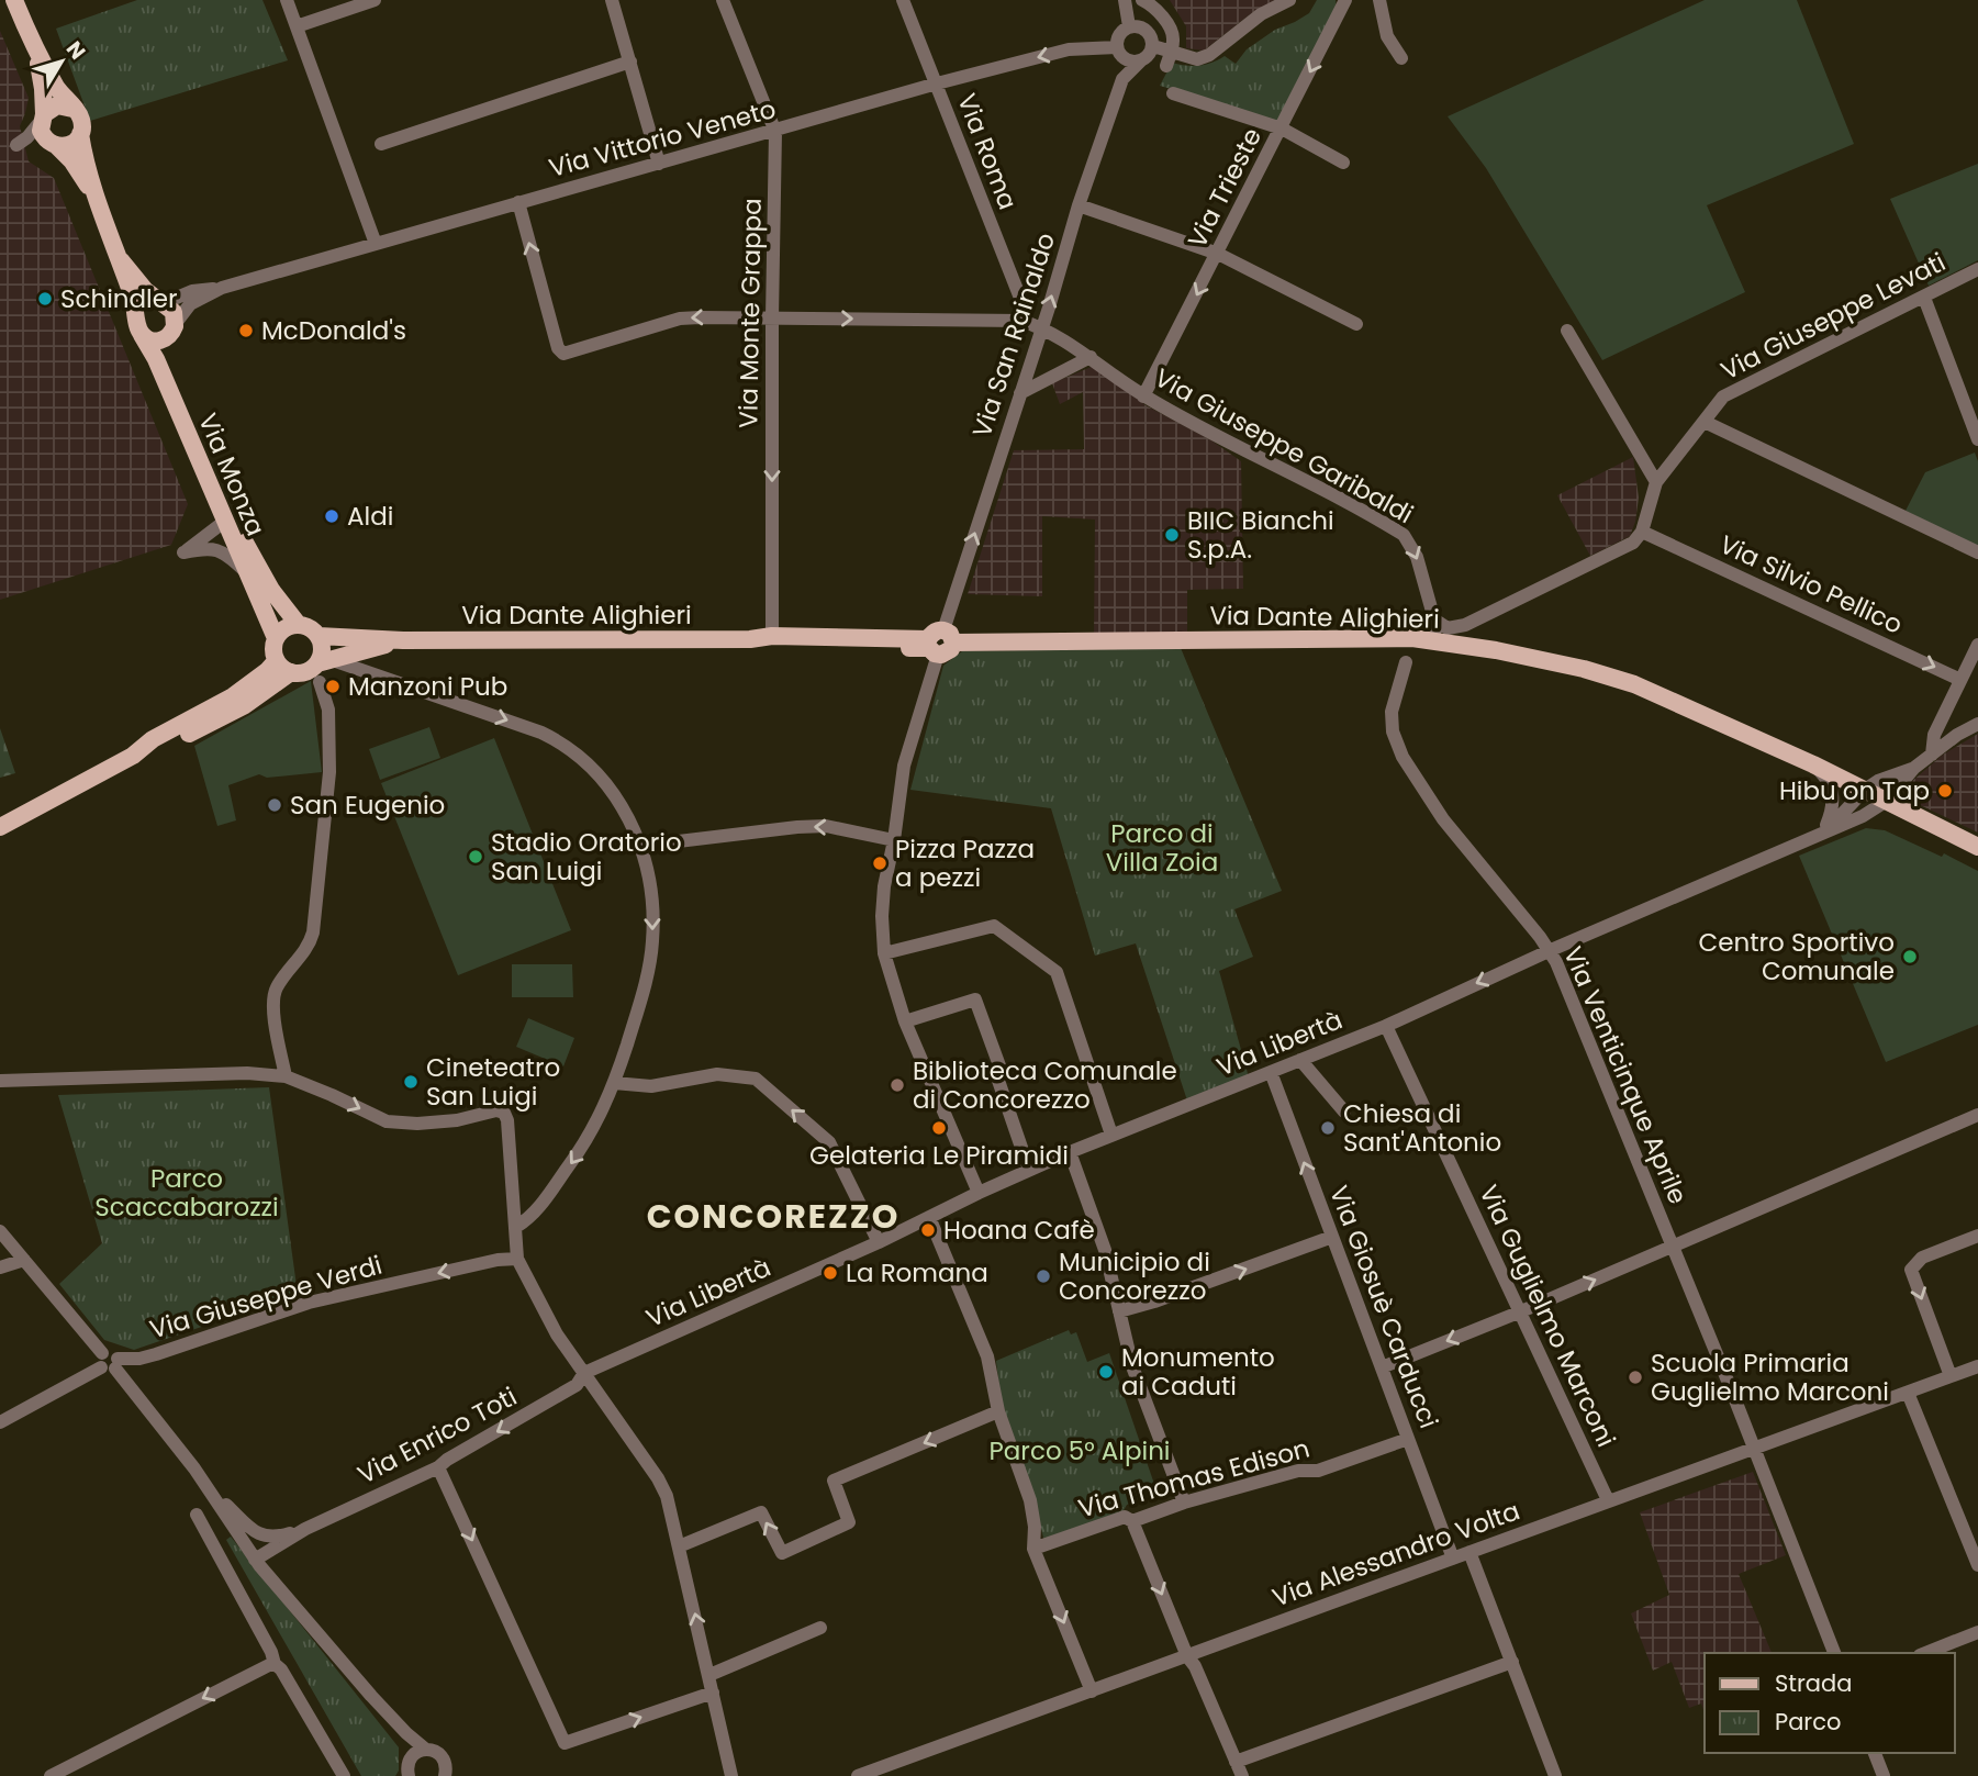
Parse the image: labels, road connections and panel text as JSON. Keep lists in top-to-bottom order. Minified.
{"streets":{"main road":["Via Monza","Via Dante Alighieri"],"street":["Via Vittorio Veneto","Via Roma","Via Trieste","Via Monte Grappa","Via Giuseppe Levati","Via San Rainaldo","Via Giuseppe Garibaldi","Via Silvio Pellico","Via Libertà","Via Venticinque Aprile","Via Giuseppe Verdi","Via Giosuè Carducci","Via Guglielmo Marconi","Via Enrico Toti","Via Thomas Edison","Via Alessandro Volta"]},"crossings":[["Via Vittorio Veneto","Via Roma"],["Via Vittorio Veneto","Via Monte Grappa"],["Via Vittorio Veneto","Via San Rainaldo"],["Via Vittorio Veneto","Via Monza"],["Via Roma","Via Giuseppe Garibaldi"],["Via Trieste","Via Giuseppe Garibaldi"],["Via Monte Grappa","Via Dante Alighieri"],["Via San Rainaldo","Via Giuseppe Garibaldi"],["Via San Rainaldo","Via Dante Alighieri"],["Via San Rainaldo","Via Libertà"],["Via Giuseppe Garibaldi","Via Dante Alighieri"],["Via Monza","Via Dante Alighieri"],["Via Dante Alighieri","Via Libertà"],["Via Libertà","Via Venticinque Aprile"],["Via Libertà","Via Giosuè Carducci"],["Via Libertà","Via Guglielmo Marconi"],["Via Libertà","Via Enrico Toti"],["Via Venticinque Aprile","Via Alessandro Volta"],["Via Giosuè Carducci","Via Thomas Edison"],["Via Giosuè Carducci","Via Alessandro Volta"],["Via Guglielmo Marconi","Via Alessandro Volta"]],"one_way":["Via Trieste","Via Monte Grappa","Via Giuseppe Garibaldi","Via Silvio Pellico","Via Giuseppe Verdi"],"districts":["CONCOREZZO"],"parks":["Parco di Villa Zoia","Parco Scaccabarozzi","Parco 5° Alpini"],"places":["Schindler","McDonald's","Aldi","BIIC Bianchi S.p.A.","Manzoni Pub","Hibu on Tap","San Eugenio","Stadio Oratorio San Luigi","Pizza Pazza a pezzi","Centro Sportivo Comunale","Cineteatro San Luigi","Biblioteca Comunale di Concorezzo","Gelateria Le Piramidi","Chiesa di Sant'Antonio","Hoana Cafè","La Romana","Municipio di Concorezzo","Monumento ai Caduti","Scuola Primaria Guglielmo Marconi"],"legend":["Strada","Parco"],"north":"top right"}
